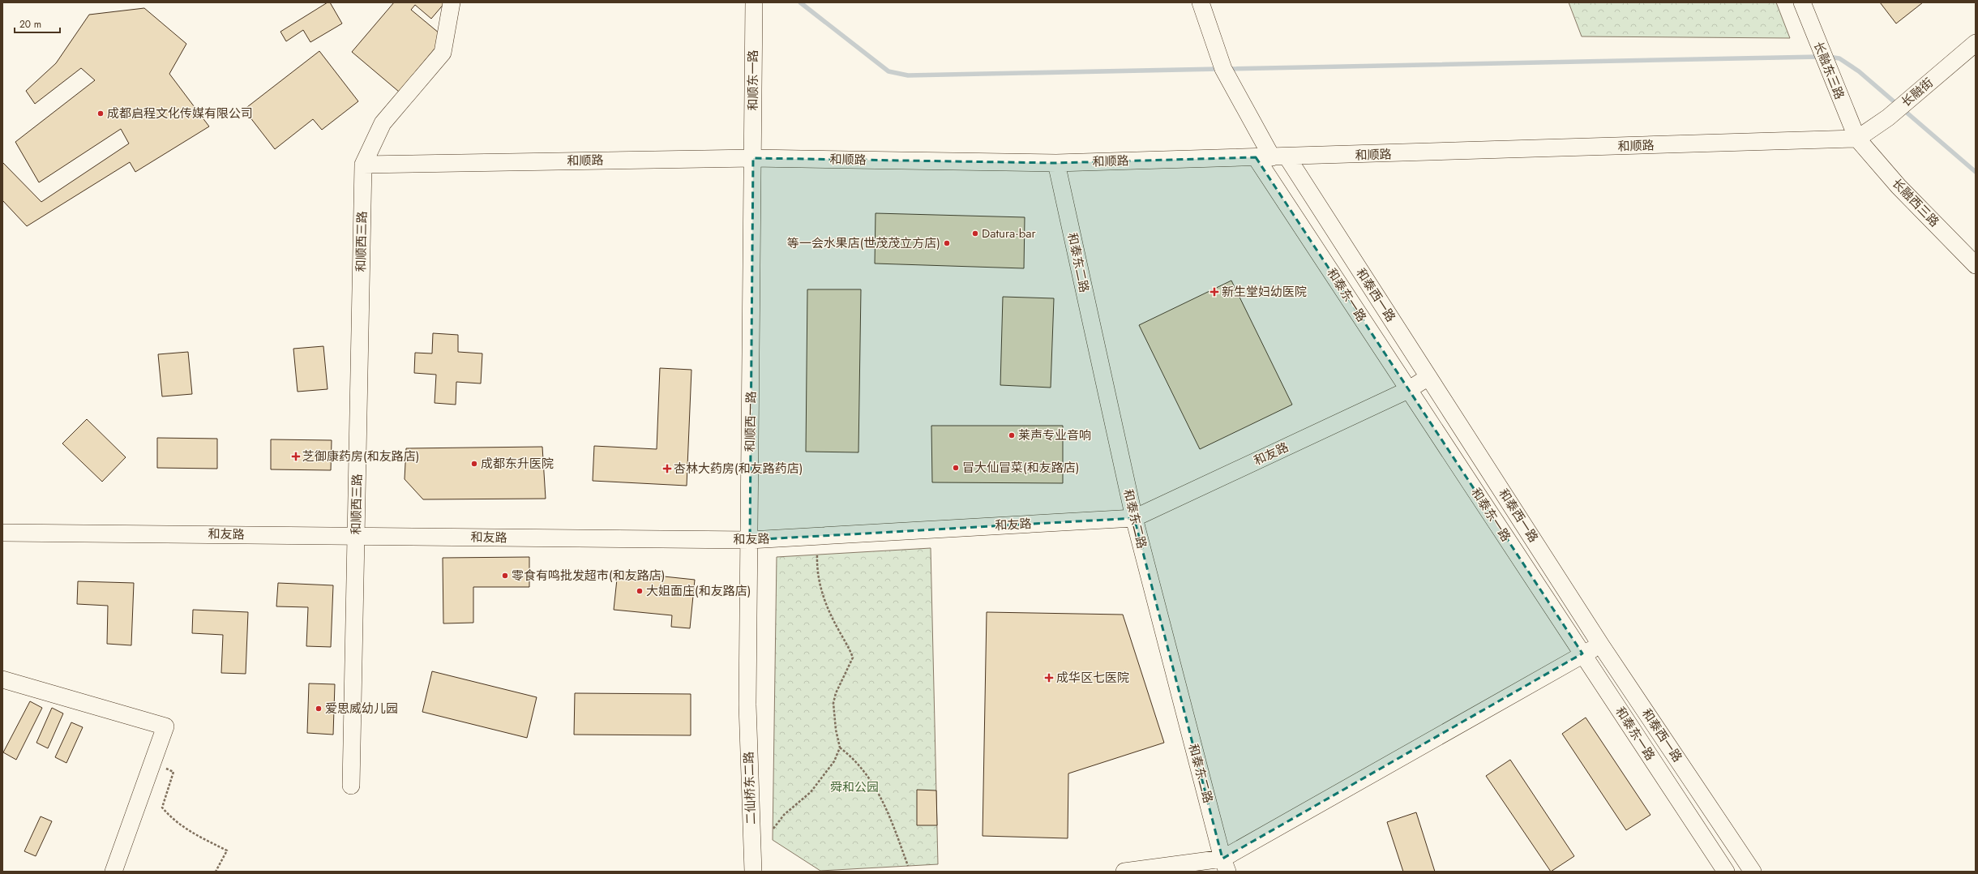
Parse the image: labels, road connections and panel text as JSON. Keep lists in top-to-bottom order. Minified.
{"streets":{"street":["长融东三路","和顺东一路","长融街","和顺路","长融西三路","和顺西三路","和泰东二路","和泰东一路","和泰西一路","和顺西一路","和友路","二仙桥东二路"]},"crossings":[["长融东三路","长融街"],["长融东三路","和顺路"],["长融东三路","长融西三路"],["和顺东一路","和顺路"],["和顺东一路","和顺西一路"],["长融街","和顺路"],["长融街","长融西三路"],["和顺路","长融西三路"],["和顺路","和顺西三路"],["和顺路","和泰东二路"],["和顺路","和泰东一路"],["和顺路","和泰西一路"],["和顺路","和顺西一路"],["和顺西三路","和友路"],["和泰东二路","和友路"],["和泰东一路","和泰西一路"],["和泰东一路","和友路"],["和泰西一路","和友路"],["和顺西一路","和友路"],["和顺西一路","二仙桥东二路"]],"parks":["舜和公园"],"places":{"other":["成都启程文化传媒有限公司","Datura·bar","等一会水果店(世茂茂立方店)","莱声专业音响","成都东升医院","冒大仙冒菜(和友路店)","零食有鸣批发超市(和友路店)","大姐面庄(和友路店)","爱思威幼儿园"],"health":["新生堂妇幼医院","芝御康药房(和友路店)","杏林大药房(和友路药店)","成华区七医院"]},"scale_bar":"20 m"}
